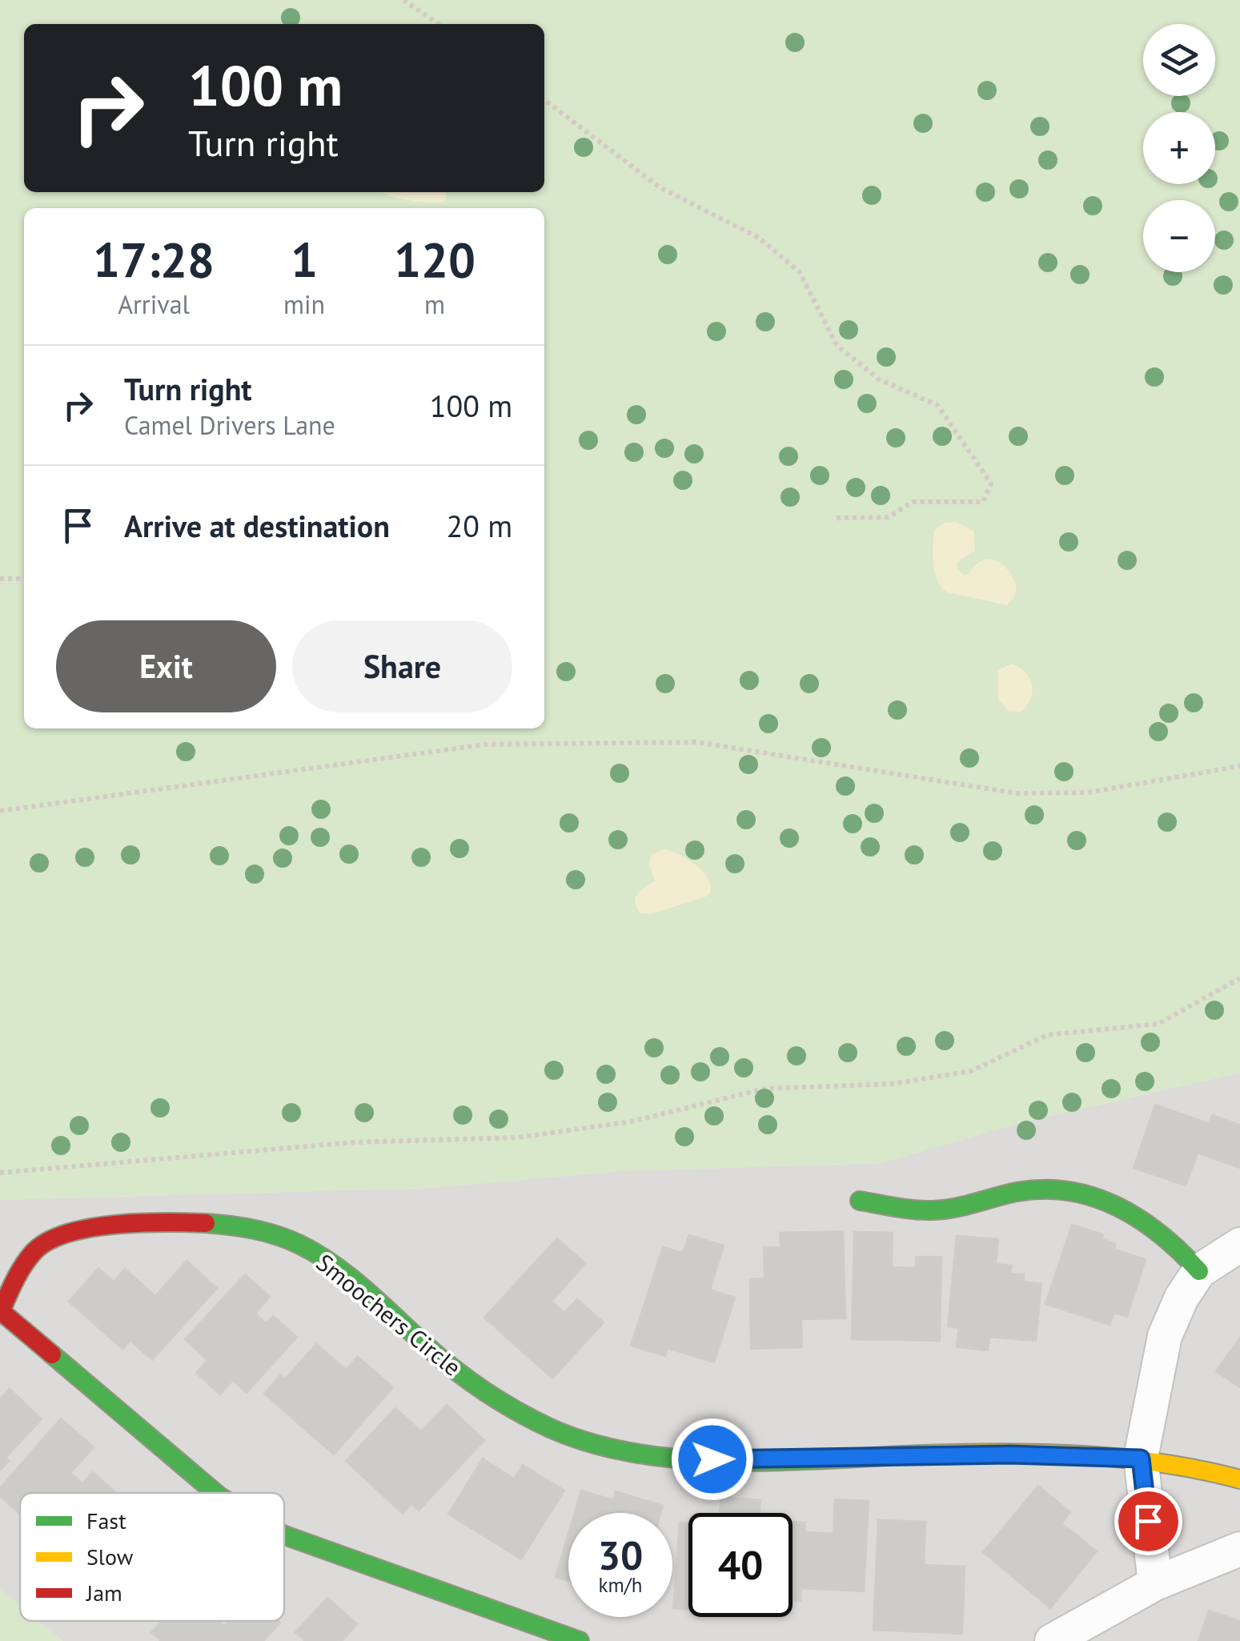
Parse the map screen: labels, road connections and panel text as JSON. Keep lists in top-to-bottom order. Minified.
{"streets":{"street":["Smoochers Circle"]},"legend":["Fast","Slow","Jam"],"page":{"map_buttons":["+","−"],"turn":["100 m","Turn right"],"eta":["17:28","Arrival","1","min","120","m"],"list":[{"name":"Turn right","note":"Camel Drivers Lane","value":"100 m"},{"name":"Arrive at destination","value":"20 m"}],"buttons":["Exit","Share"],"speed":"30 km/h","limit":"40"}}
